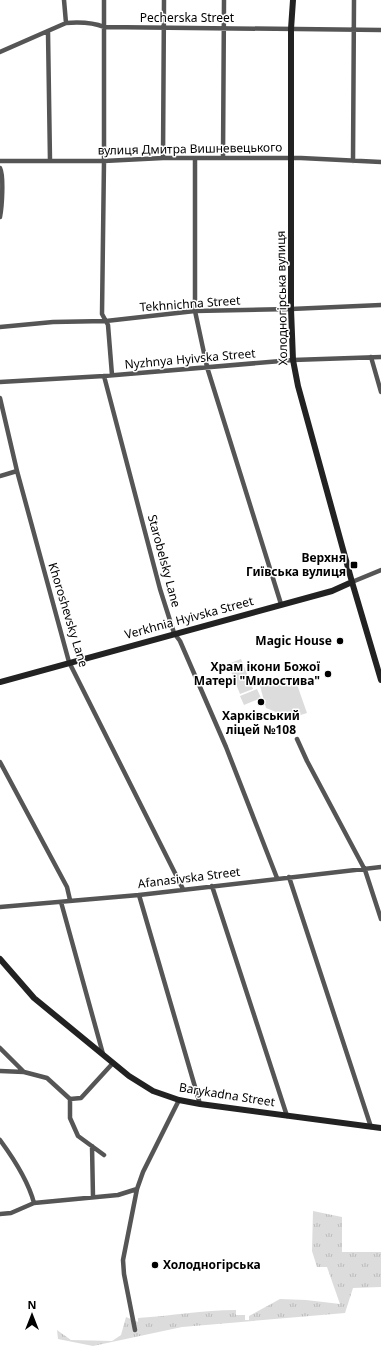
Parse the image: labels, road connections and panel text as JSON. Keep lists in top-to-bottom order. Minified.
{"streets":{"street":["Pecherska Street","вулиця Дмитра Вишневецького","Холодногірська вулиця","Tekhnichna Street","Nyzhnya Hyivska Street","Starobelsky Lane","Khoroshevsky Lane","Verkhnia Hyivska Street","Afanasivska Street","Barykadna Street"]},"crossings":[["Pecherska Street","Холодногірська вулиця"],["вулиця Дмитра Вишневецького","Холодногірська вулиця"],["Холодногірська вулиця","Tekhnichna Street"],["Холодногірська вулиця","Nyzhnya Hyivska Street"],["Холодногірська вулиця","Verkhnia Hyivska Street"],["Nyzhnya Hyivska Street","Starobelsky Lane"],["Starobelsky Lane","Verkhnia Hyivska Street"],["Starobelsky Lane","Afanasivska Street"],["Khoroshevsky Lane","Verkhnia Hyivska Street"],["Khoroshevsky Lane","Afanasivska Street"]],"places":{"transit":["Верхня Гиївська вулиця"],"other":["Magic House","Храм ікони Божої Матері \"Милостива\"","Харківський ліцей №108","Холодногірська"]},"north":"top"}
